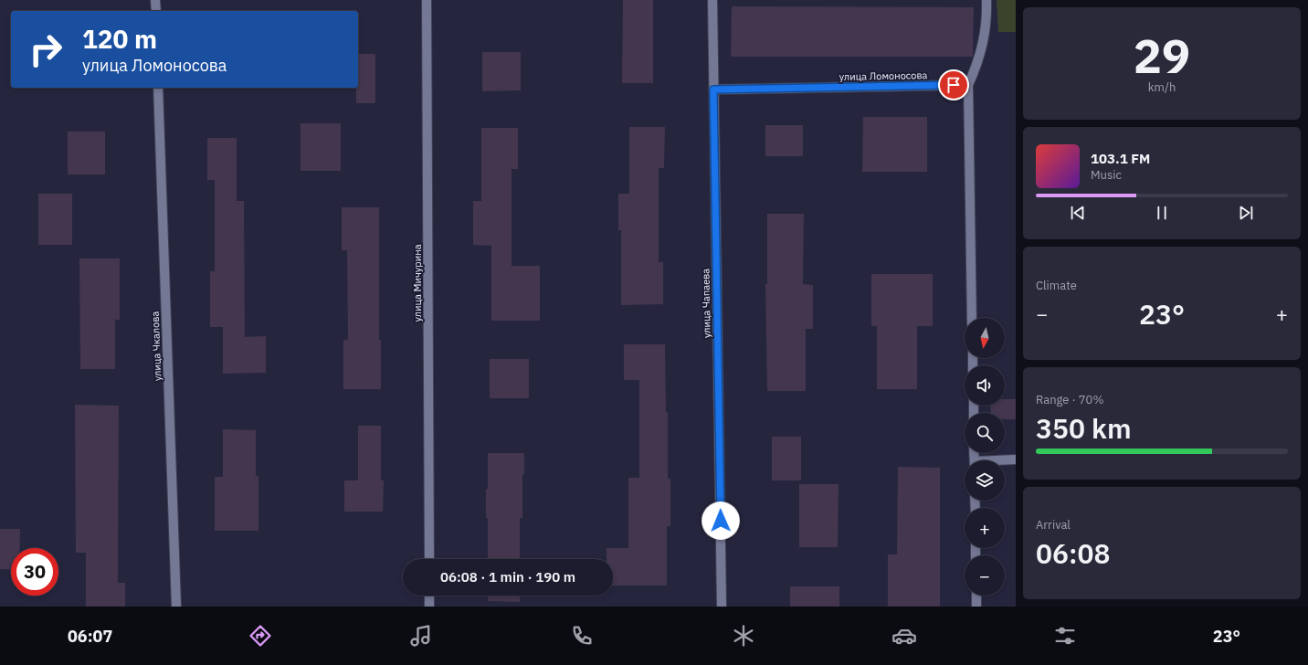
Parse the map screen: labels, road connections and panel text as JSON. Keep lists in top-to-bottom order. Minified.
{"streets":{"street":["улица Ломоносова","улица Мичурина","улица Чапаева","улица Чкалова"]},"crossings":[["улица Ломоносова","улица Чапаева"]],"north":"bottom","page":{"tile":[["29","km/h"],"Climate",["Range · 70%","350 km"],["Arrival","06:08"]],"turn":["120 m","улица Ломоносова"],"song":["103.1 FM","Music"],"heat":["−","23°","+"],"map_buttons":["+","−"],"limit":"30","trip":"06:08 · 1 min · 190 m","tabs":["06:07","23°"]}}
